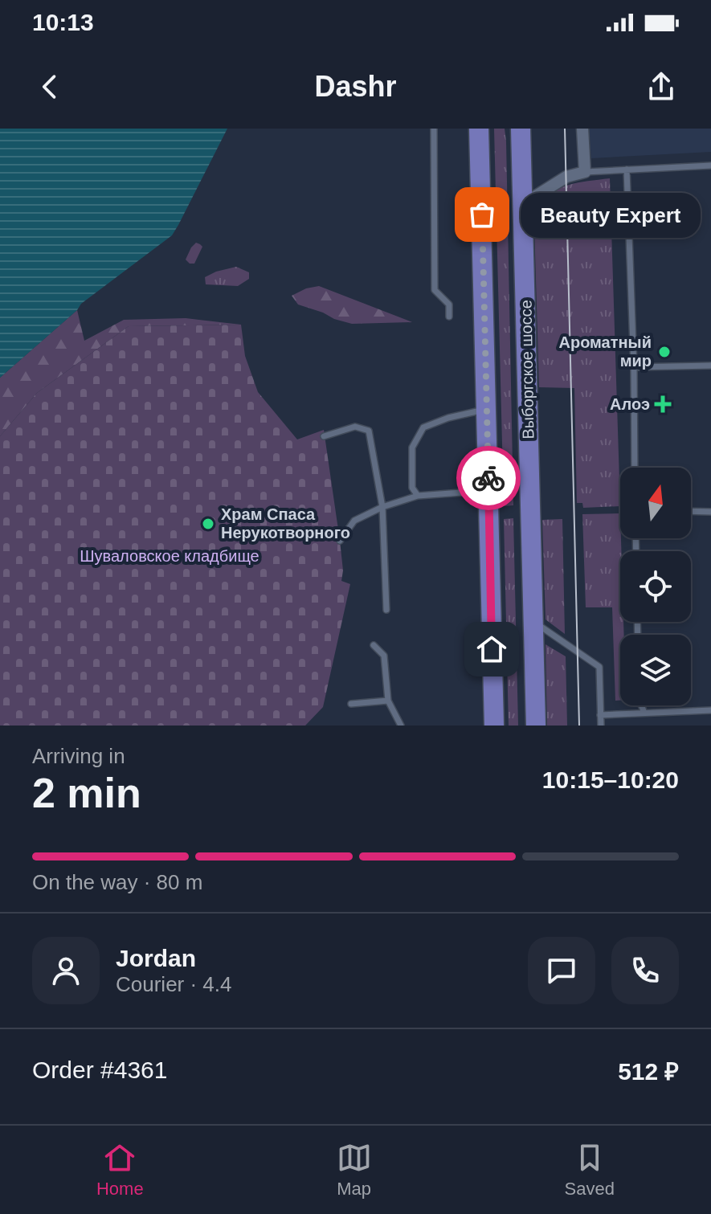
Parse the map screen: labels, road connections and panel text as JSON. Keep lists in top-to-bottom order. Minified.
{"streets":{"main road":["Выборгское шоссе"]},"parks":["Шуваловское кладбище"],"places":{"other":["Beauty Expert","Ароматный мир","Храм Спаса Нерукотворного"],"health":["Алоэ"]},"north":"top","page":{"status":"10:13","header":"Dashr","bubble":"Beauty Expert","heading":["2 min","Arriving in","10:15–10:20"],"panel":["Jordan","Courier · 4.4","Order #4361","512 ₽"],"bar":"On the way · 80 m","tabs":["Home","Map","Saved"]}}
